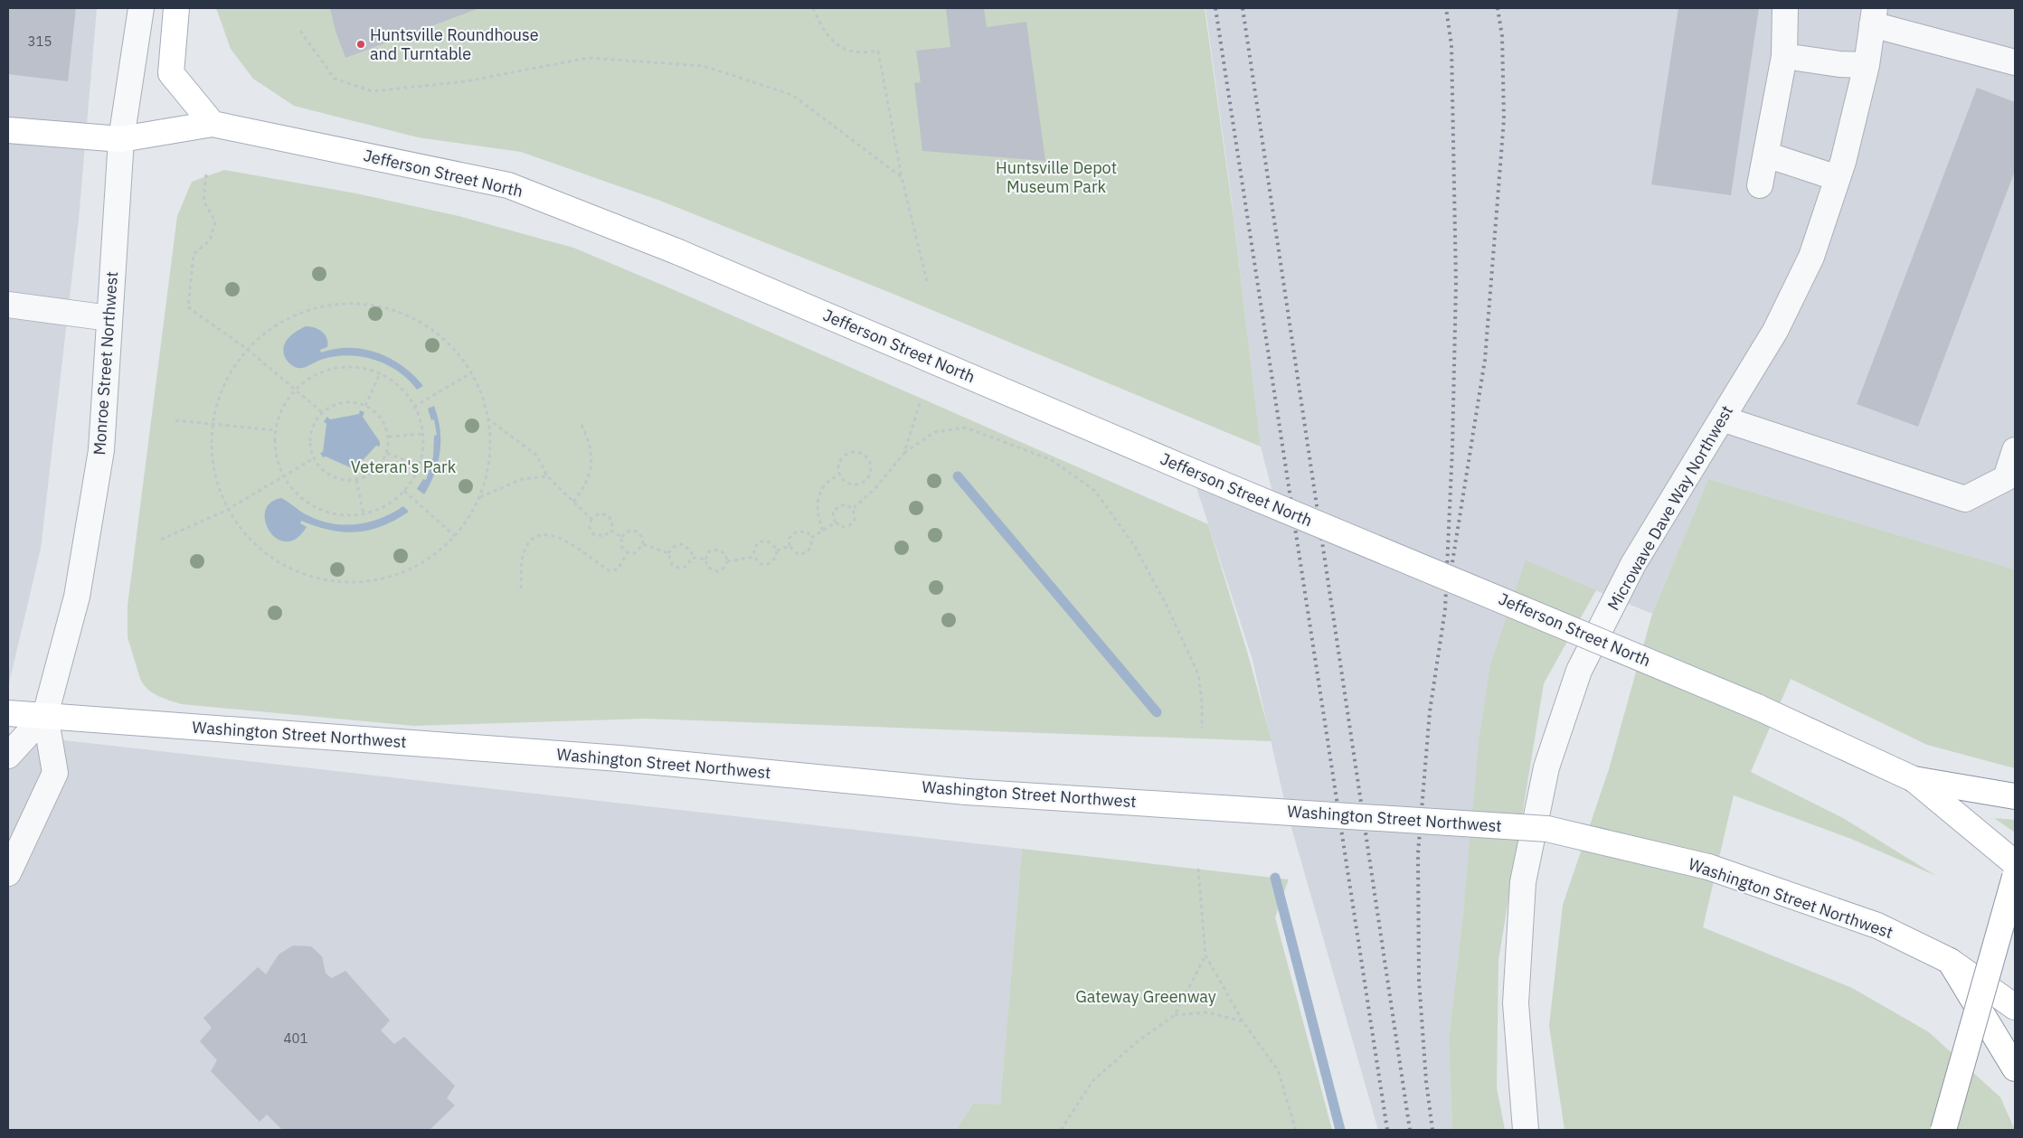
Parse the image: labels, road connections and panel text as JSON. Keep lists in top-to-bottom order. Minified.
{"streets":{"main road":["Jefferson Street North","Washington Street Northwest"],"street":["Monroe Street Northwest","Microwave Dave Way Northwest"]},"crossings":[["Jefferson Street North","Monroe Street Northwest"],["Monroe Street Northwest","Washington Street Northwest"]],"parks":["Huntsville Depot Museum Park","Veteran's Park","Gateway Greenway"],"places":["Huntsville Roundhouse and Turntable"],"house_numbers":["315","401"]}
